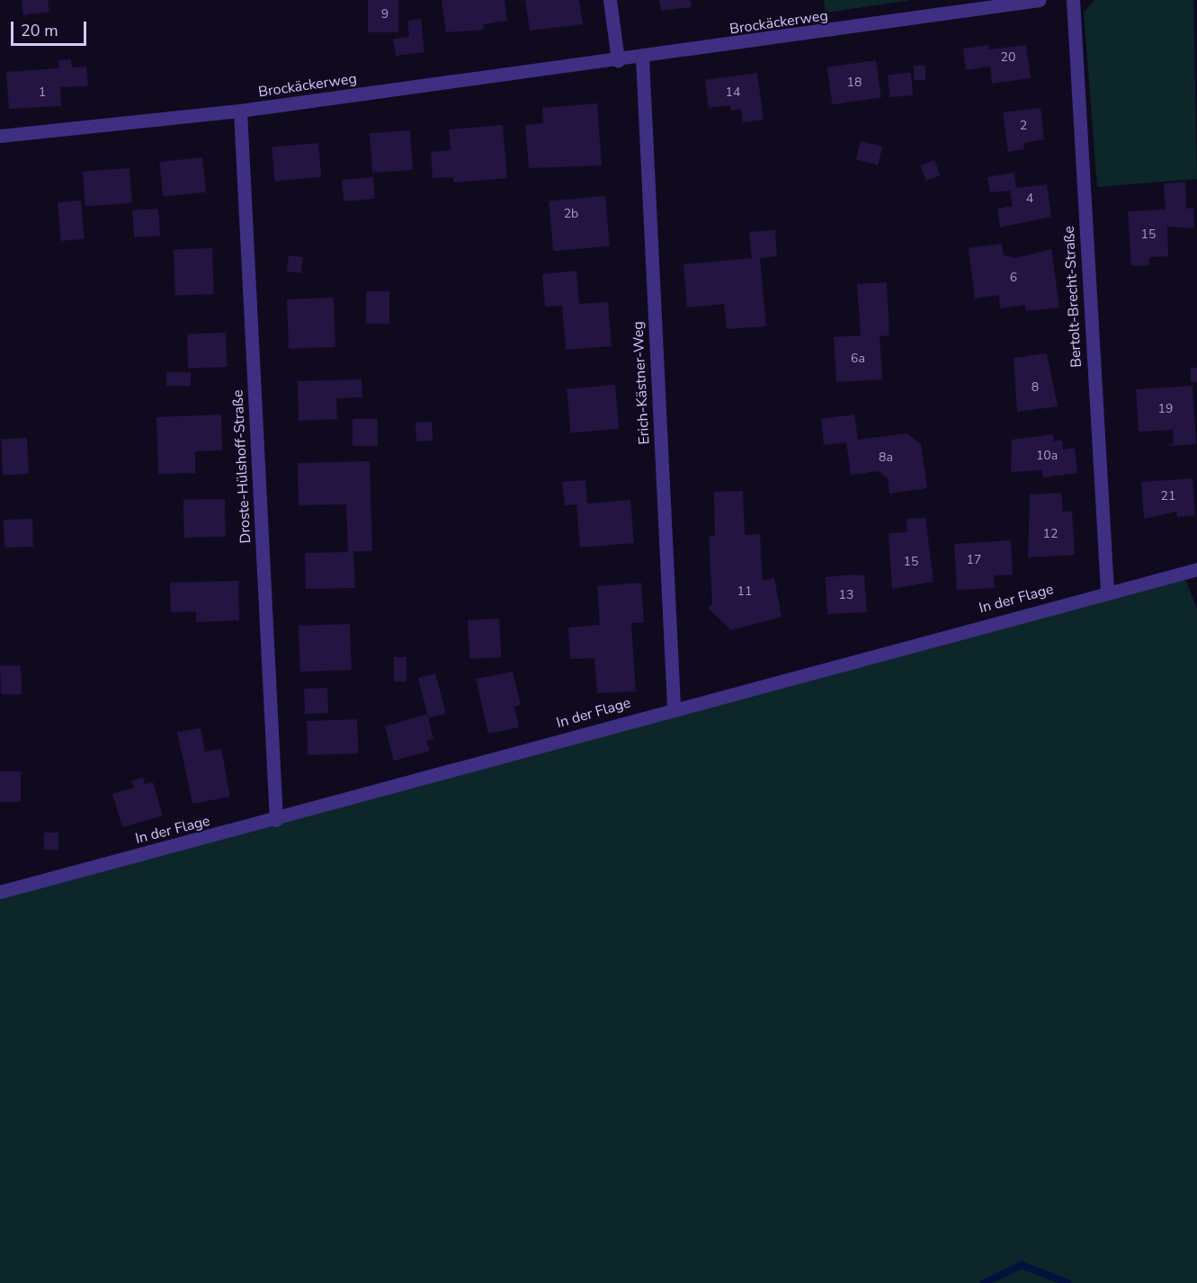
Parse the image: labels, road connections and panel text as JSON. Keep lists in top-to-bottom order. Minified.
{"streets":{"street":["Brockäckerweg","Bertolt-Brecht-Straße","Erich-Kästner-Weg","Droste-Hülshoff-Straße","In der Flage"]},"crossings":[["Brockäckerweg","Erich-Kästner-Weg"],["Brockäckerweg","Droste-Hülshoff-Straße"],["Bertolt-Brecht-Straße","In der Flage"],["Erich-Kästner-Weg","In der Flage"],["Droste-Hülshoff-Straße","In der Flage"]],"house_numbers":["9","20","18","1","14","2","4","2b","15","6","6a","8","19","10a","8a","21","12","17","15","11","13"],"scale_bar":"20 m"}
